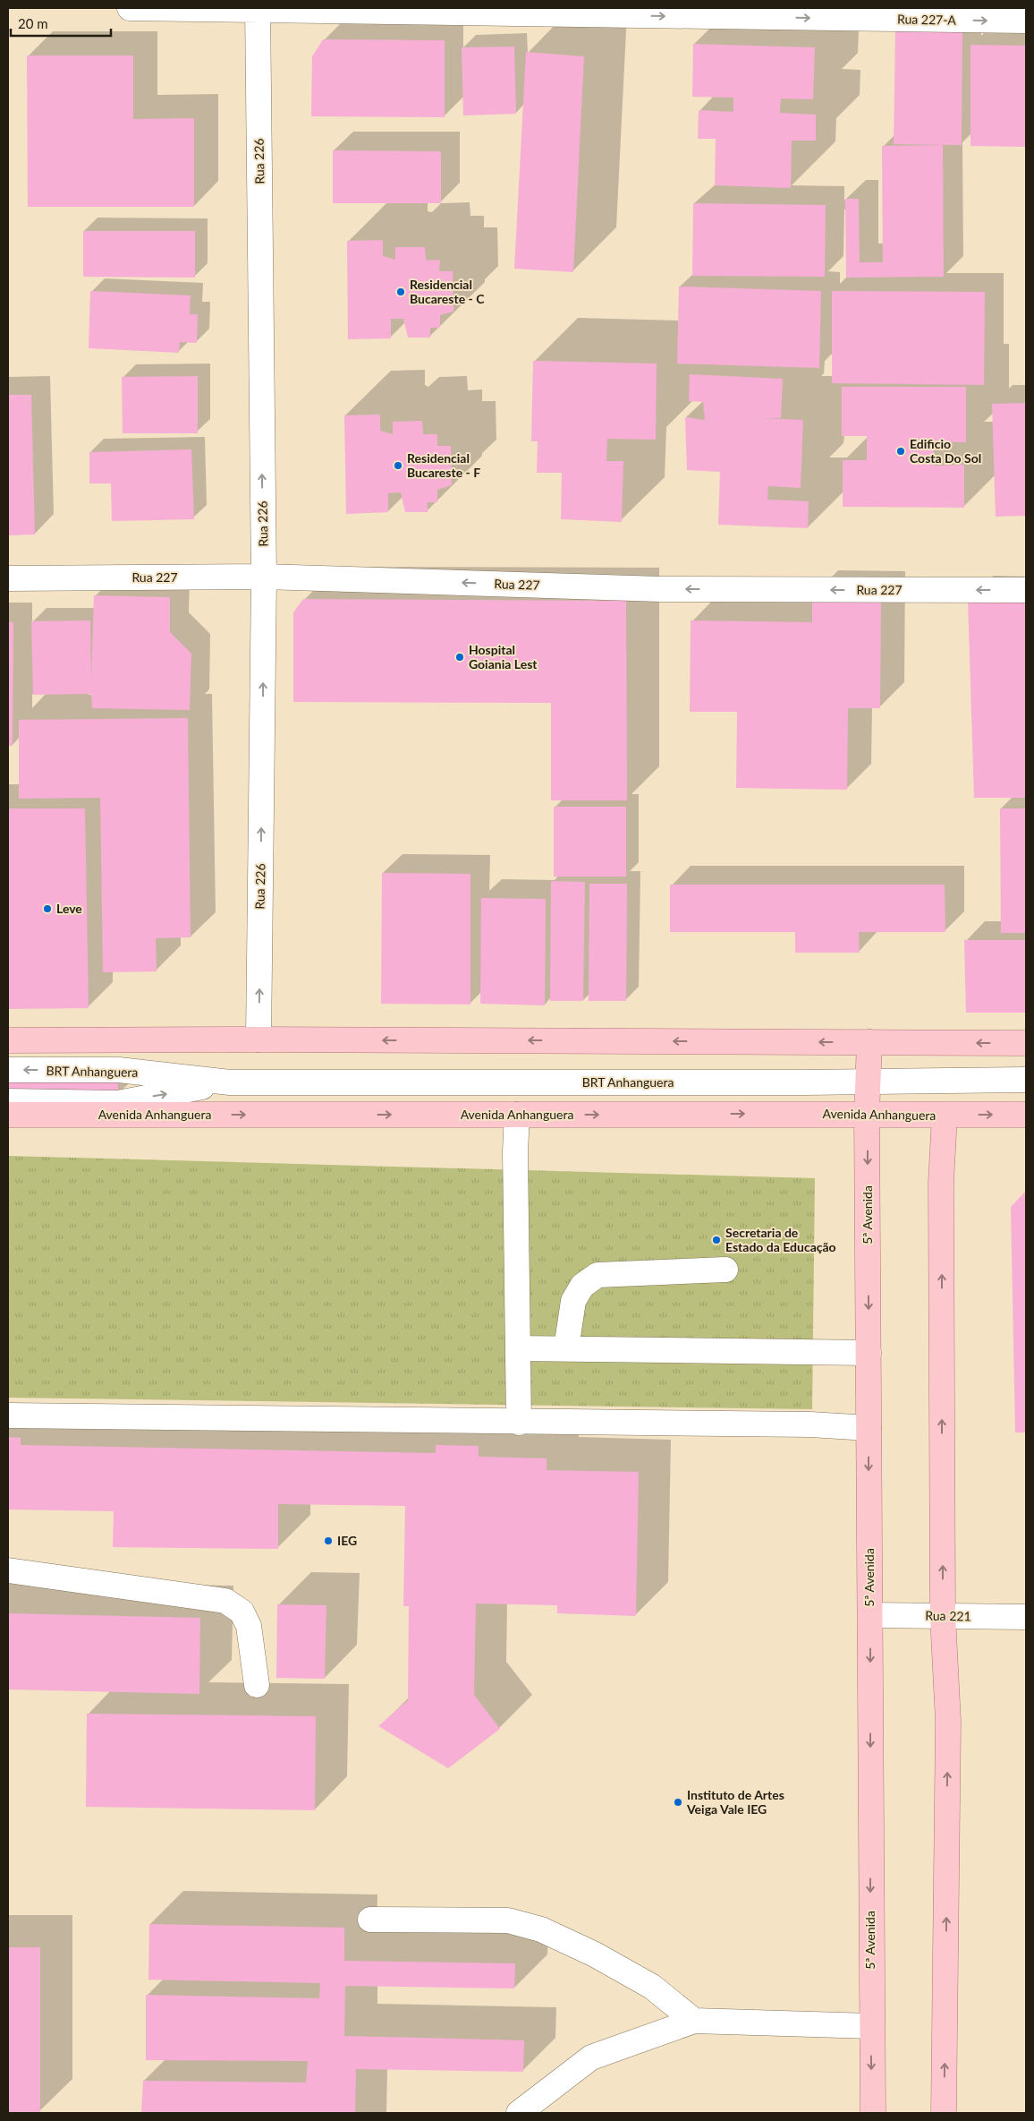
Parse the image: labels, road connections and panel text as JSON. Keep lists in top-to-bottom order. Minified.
{"streets":{"main road":["Avenida Anhanguera","5ª Avenida"],"street":["Rua 227-A","Rua 226","Rua 227","BRT Anhanguera","Rua 221"]},"crossings":[["Rua 227-A","Rua 226"],["Rua 226","Rua 227"],["BRT Anhanguera","5ª Avenida"],["Avenida Anhanguera","5ª Avenida"],["5ª Avenida","Rua 221"]],"one_way":["Rua 227-A","Rua 226","Rua 227"],"places":["Residencial Bucareste - C","Edificio Costa Do Sol","Residencial Bucareste - F","Hospital Goiania Lest","Leve","Secretaria de Estado da Educação","IEG","Instituto de Artes Veiga Vale IEG"],"scale_bar":"20 m"}
